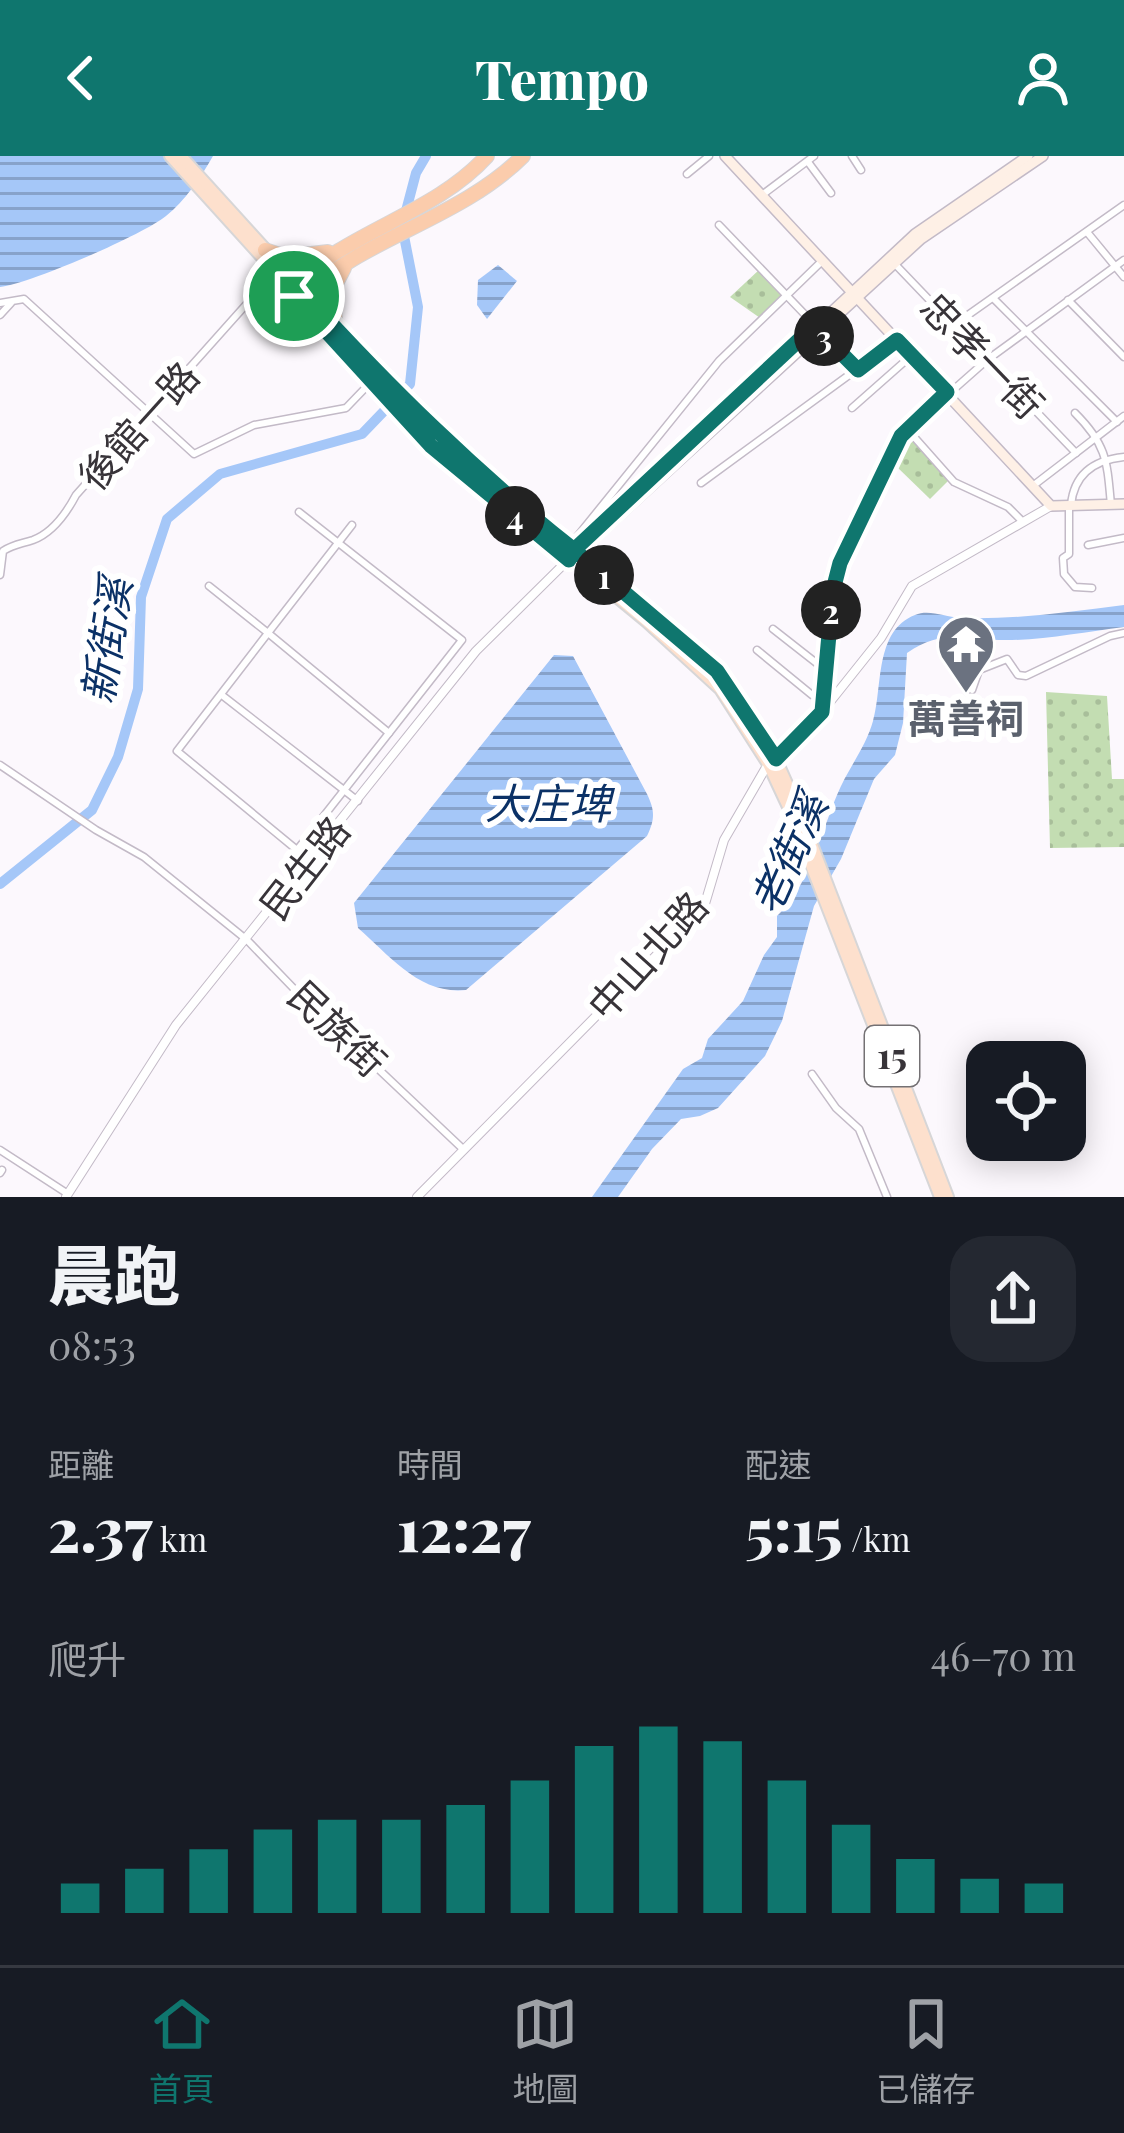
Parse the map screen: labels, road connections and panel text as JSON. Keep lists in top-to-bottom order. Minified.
{"streets":{"main road":["民生路","15"],"street":["忠孝一街","後館一路","中山北路","民族街"]},"crossings":[["忠孝一街","民生路"],["後館一路","15"],["民生路","民族街"],["民生路","15"],["中山北路","民族街"],["中山北路","15"]],"water":["新街溪","大庄埤","老街溪"],"places":{"temple":["萬善祠"]},"page":{"header":"Tempo","pins":["3","4","1","2"],"heading":["晨跑","08:53"],"stats":[["距離","2.37 km"],["時間","12:27"],["配速","5:15 /km"]],"chart":["爬升","46–70 m"],"tabs":["首頁","地圖","已儲存"]}}
